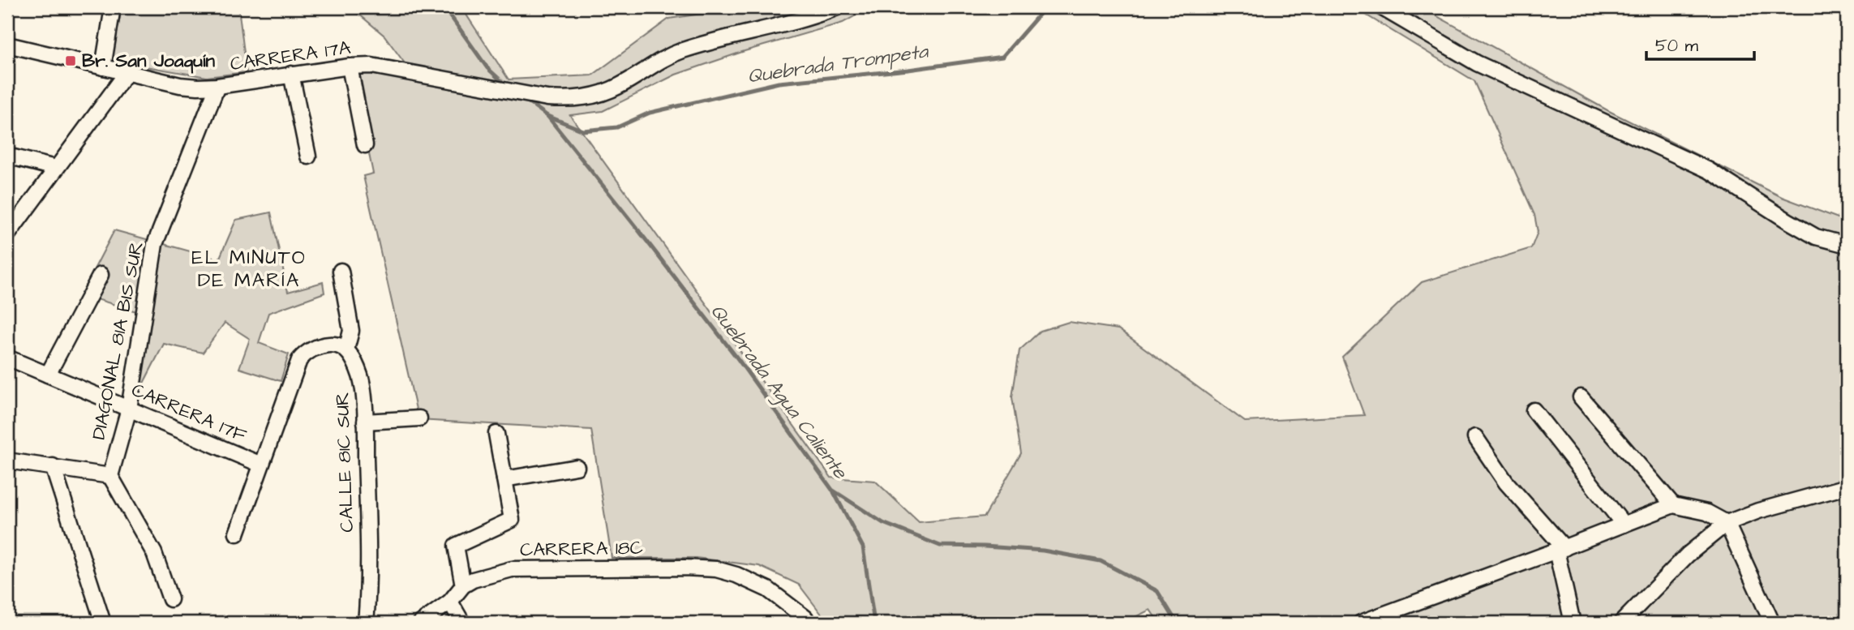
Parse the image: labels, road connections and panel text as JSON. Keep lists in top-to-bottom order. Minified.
{"streets":{"street":["CARRERA 17A","DIAGONAL 81A BIS SUR","CARRERA 17F","CALLE 81C SUR","CARRERA 18C"]},"crossings":[["CARRERA 17A","DIAGONAL 81A BIS SUR"],["DIAGONAL 81A BIS SUR","CARRERA 17F"]],"districts":["EL MINUTO DE MARÍA"],"water":["Quebrada Trompeta","Quebrada Agua Caliente"],"places":{"transit":["Br. San Joaquín"]},"scale_bar":"50 m"}
